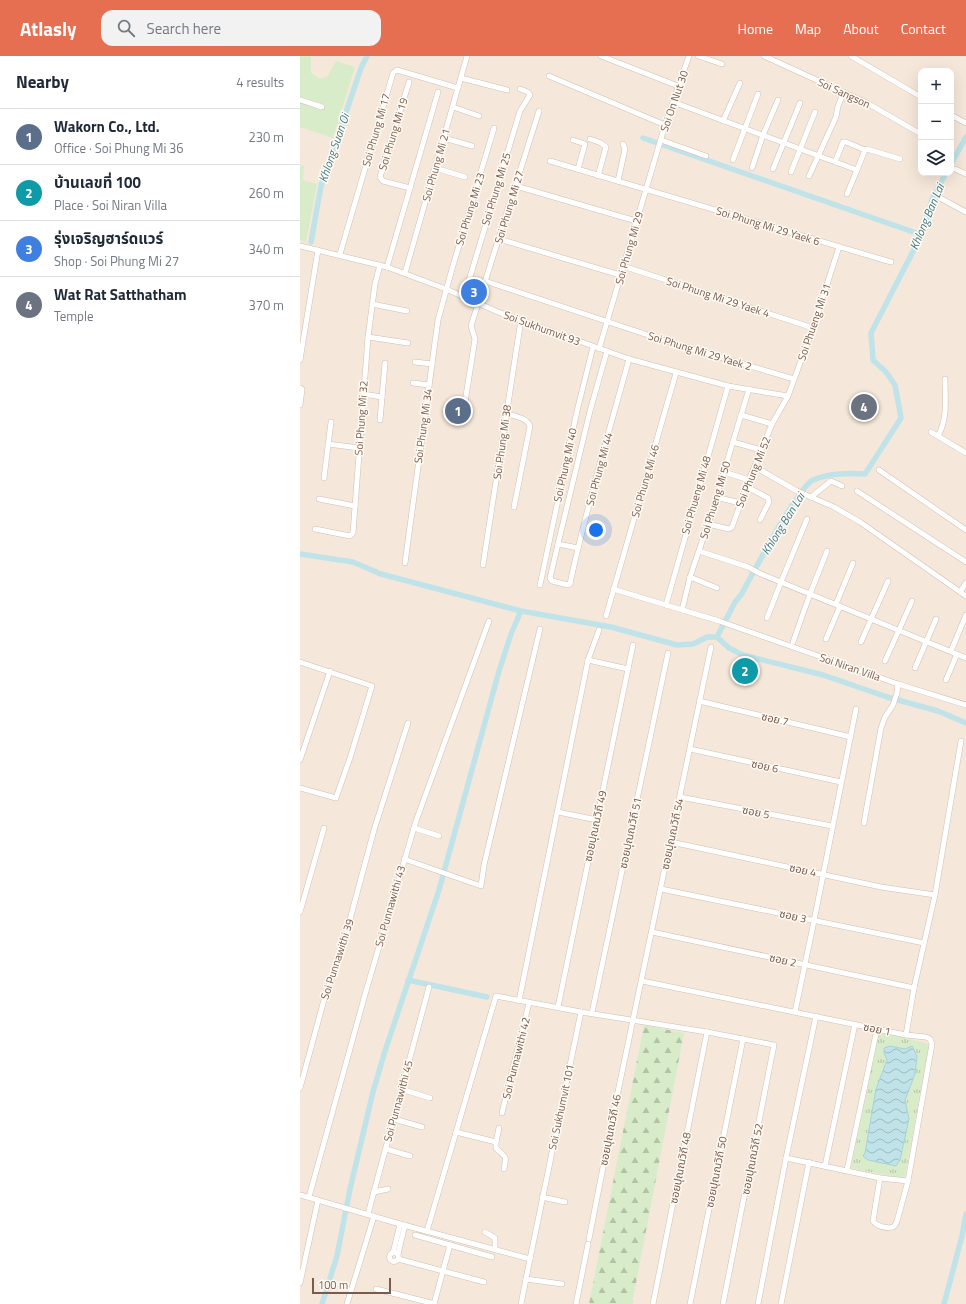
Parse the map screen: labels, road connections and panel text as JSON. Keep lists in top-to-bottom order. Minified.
{"streets":{"street":["Soi Sangson","Soi On Nut 30","Soi Phung Mi 17","Soi Phung Mi 19","Soi Phung Mi 21","Soi Phung Mi 25","Soi Phung Mi 27","Soi Phung Mi 23","Soi Phung Mi 29 Yaek 6","Soi Phung Mi 29","Soi Phung Mi 29 Yaek 4","Soi Phueng Mi 31","Soi Sukhumvit 93","Soi Phung Mi 29 Yaek 2","Soi Phung Mi 32","Soi Phung Mi 34","Soi Phung Mi 38","Soi Phung Mi 40","Soi Phung Mi 44","Soi Phung Mi 52","Soi Phung Mi 46","Soi Phueng Mi 48","Soi Phueng Mi 50","Soi Niran Villa","ซอย 7","ซอย 6","ซอย 5","ซอยปุณณวิถี 49","ซอยปุณณวิถี 51","ซอยปุณณวิถี 54","ซอย 4","Soi Punnawithi 43","ซอย 3","Soi Punnawithi 39","ซอย 2","ซอย 1","Soi Punnawithi 42","Soi Punnawithi 45","Soi Sukhumvit 101","ซอยปุณณวิถี 46","ซอยปุณณวิถี 52","ซอยปุณณวิถี 48","ซอยปุณณวิถี 50"]},"crossings":[["Soi On Nut 30","Soi Phung Mi 29"],["Soi Phung Mi 17","Soi Phung Mi 21"],["Soi Phung Mi 17","Soi Sukhumvit 93"],["Soi Phung Mi 21","Soi Sukhumvit 93"],["Soi Phung Mi 25","Soi Sukhumvit 93"],["Soi Phung Mi 27","Soi Sukhumvit 93"],["Soi Phung Mi 27","Soi Phung Mi 29 Yaek 2"],["Soi Phung Mi 23","Soi Sukhumvit 93"],["Soi Phung Mi 23","Soi Phung Mi 34"],["Soi Phung Mi 29 Yaek 6","Soi Phung Mi 29"],["Soi Phung Mi 29 Yaek 6","Soi Phueng Mi 31"],["Soi Phung Mi 29","Soi Phung Mi 29 Yaek 4"],["Soi Phung Mi 29","Soi Sukhumvit 93"],["Soi Phung Mi 29","Soi Phung Mi 29 Yaek 2"],["Soi Phung Mi 29","Soi Phung Mi 40"],["Soi Phung Mi 29 Yaek 4","Soi Phueng Mi 31"],["Soi Phueng Mi 31","Soi Sukhumvit 93"],["Soi Phueng Mi 31","Soi Phung Mi 29 Yaek 2"],["Soi Phueng Mi 31","Soi Phung Mi 52"],["Soi Sukhumvit 93","Soi Phung Mi 32"],["Soi Sukhumvit 93","Soi Phung Mi 34"],["Soi Sukhumvit 93","Soi Phung Mi 38"],["Soi Sukhumvit 93","Soi Phung Mi 40"],["Soi Sukhumvit 93","Soi Phung Mi 44"],["Soi Sukhumvit 93","Soi Phung Mi 52"],["Soi Sukhumvit 93","Soi Phung Mi 46"],["Soi Sukhumvit 93","Soi Phueng Mi 48"],["Soi Sukhumvit 93","Soi Phueng Mi 50"],["Soi Phung Mi 52","Soi Phueng Mi 50"],["Soi Phung Mi 46","Soi Niran Villa"],["Soi Phueng Mi 48","Soi Niran Villa"],["Soi Phueng Mi 50","Soi Niran Villa"],["ซอย 7","ซอยปุณณวิถี 54"],["ซอย 6","ซอยปุณณวิถี 54"],["ซอย 5","ซอยปุณณวิถี 54"],["ซอยปุณณวิถี 54","ซอย 4"],["ซอยปุณณวิถี 54","ซอย 3"],["ซอยปุณณวิถี 54","ซอย 2"],["ซอยปุณณวิถี 54","ซอย 1"],["ซอยปุณณวิถี 54","ซอยปุณณวิถี 46"],["ซอยปุณณวิถี 52","ซอยปุณณวิถี 50"]],"water":["Khlong Suan Oi","Khlong Ban Lai"],"scale_bar":"100 m","page":{"header":"Atlasly","search":"Search here","nav":["Home","Map","About","Contact"],"heading":["Nearby","4 results"],"map_buttons":["+","−"],"list":[{"mark":"1","name":"Wakorn Co., Ltd.","note":"Office · Soi Phung Mi 36","value":"230 m"},{"mark":"2","name":"บ้านเลขที่ 100","note":"Place · Soi Niran Villa","value":"260 m"},{"mark":"3","name":"รุ่งเจริญฮาร์ดแวร์","note":"Shop · Soi Phung Mi 27","value":"340 m"},{"mark":"4","name":"Wat Rat Satthatham","note":"Temple","value":"370 m"}],"pins":["3","4","1","2"],"scale":"100 m"}}
